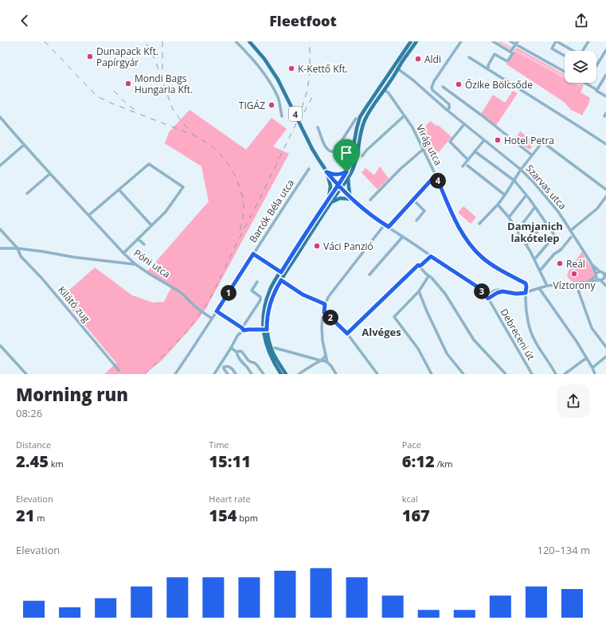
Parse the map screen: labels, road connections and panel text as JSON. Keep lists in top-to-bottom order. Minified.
{"streets":{"main road":["4","Debreceni út"],"street":["Virág utca","Szarvas utca","Bartók Béla utca","Póni utca","Kilátó zug"]},"crossings":[["4","Debreceni út"],["Bartók Béla utca","Póni utca"]],"districts":["Damjanich lakótelep","Alvéges"],"places":["Dunapack Kft. Papírgyár","Aldi","K-Kettő Kft.","Mondi Bags Hungaria Kft.","Őzike Bölcsőde","TIGÁZ","Hotel Petra","Váci Panzió","Reál","Víztorony"],"page":{"header":"Fleetfoot","pins":["4","3","1","2"],"heading":["Morning run","08:26"],"stats":[["Distance","2.45 km"],["Time","15:11"],["Pace","6:12 /km"],["Elevation","21 m"],["Heart rate","154 bpm"],["kcal","167"]],"chart":["Elevation","120–134 m"]}}
